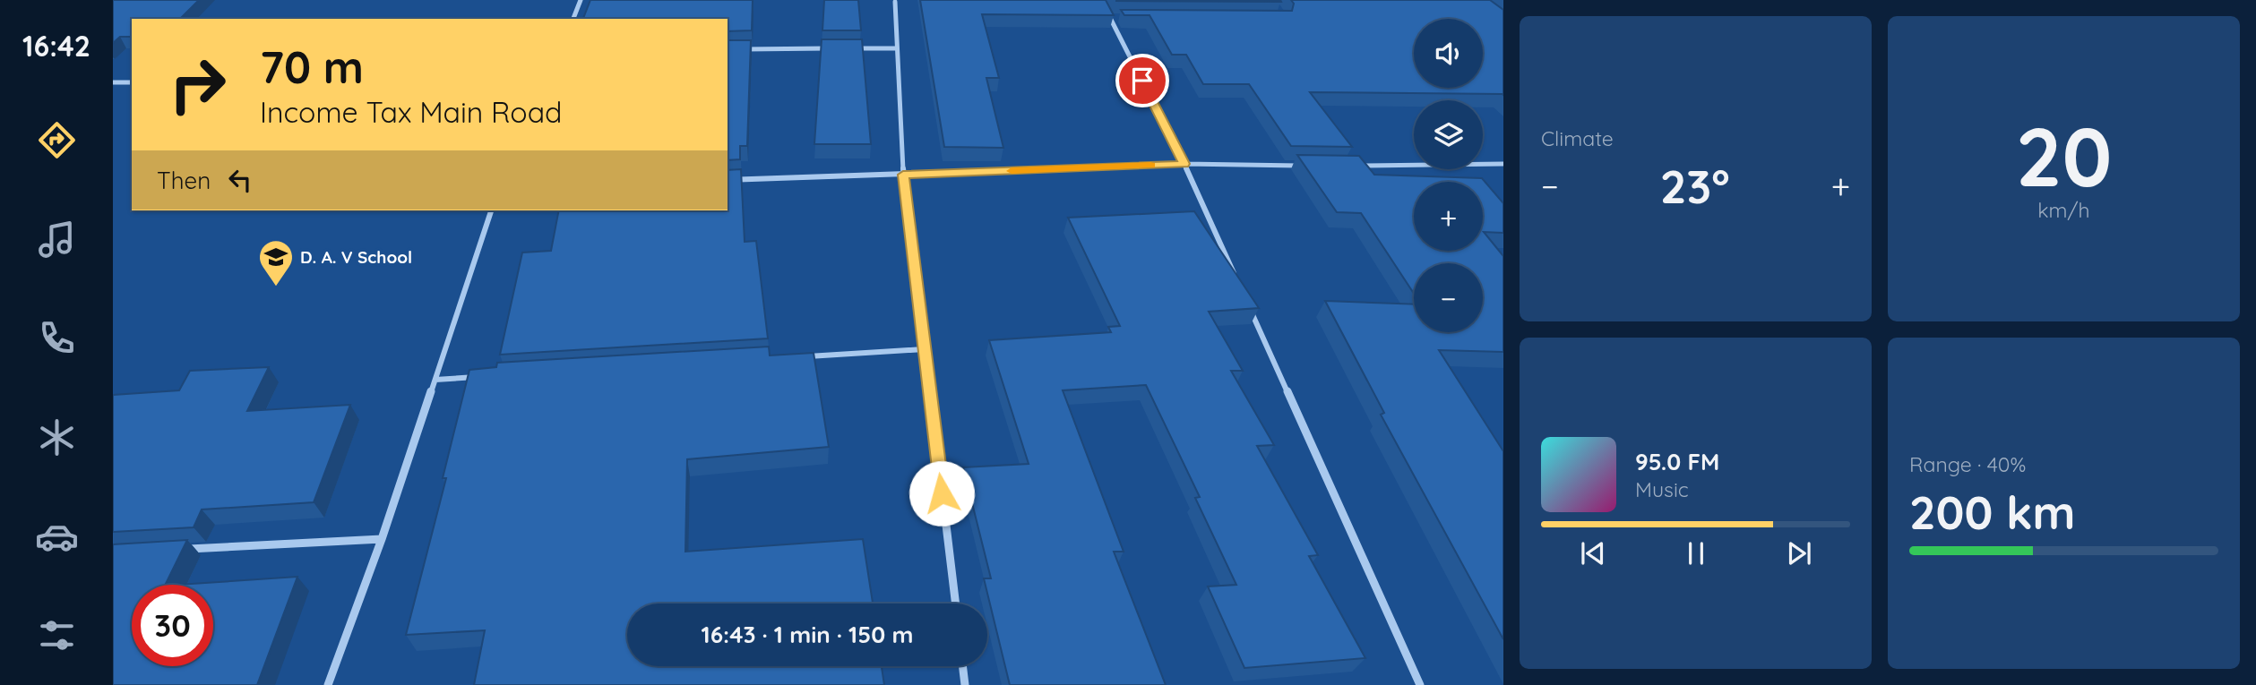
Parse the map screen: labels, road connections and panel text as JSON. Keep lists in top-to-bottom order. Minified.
{"places":{"school or university":["D. A. V School"]},"page":{"tabs":"16:42","tile":["Climate",["20","km/h"],["Range · 40%","200 km"]],"map_buttons":["+","−"],"turn":["70 m","Income Tax Main Road"],"then":"Then","heat":["−","23°","+"],"song":["95.0 FM","Music"],"limit":"30","trip":"16:43 · 1 min · 150 m"}}
